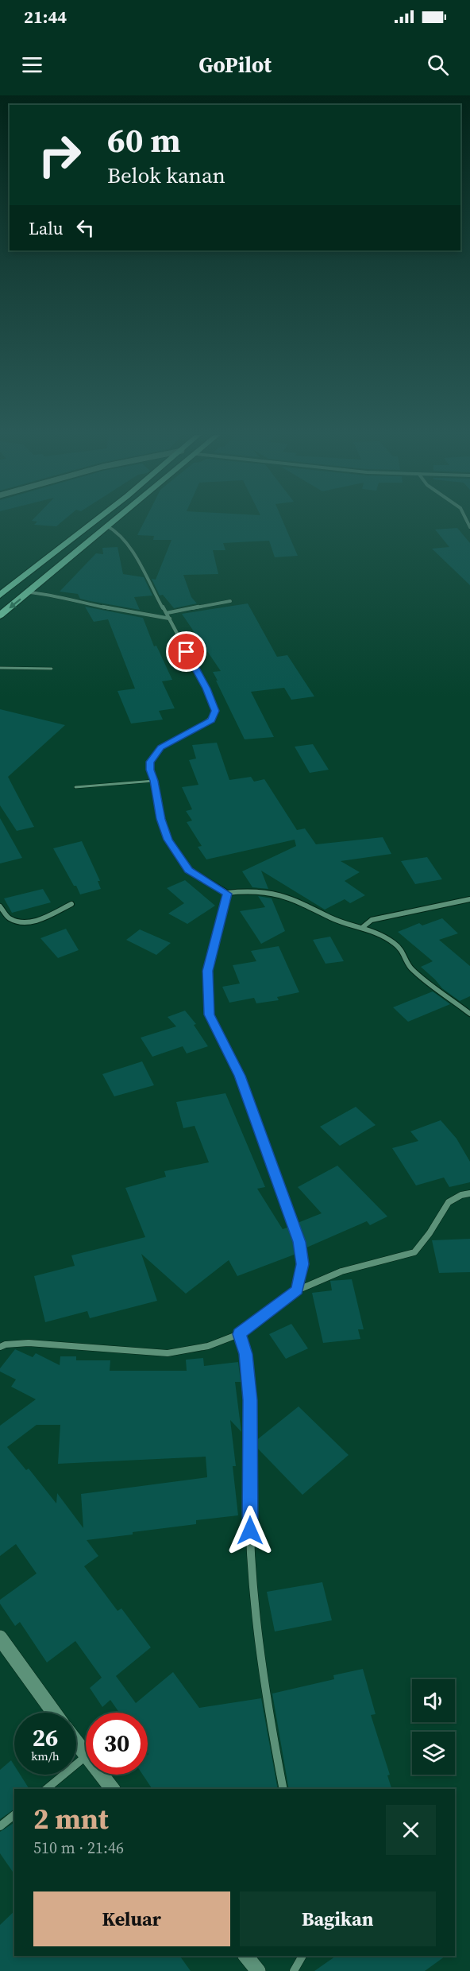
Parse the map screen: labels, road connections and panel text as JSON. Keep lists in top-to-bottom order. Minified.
{"page":{"status":"21:44","header":"GoPilot","turn":["60 m","Belok kanan"],"then":"Lalu","speed":"26 km/h","limit":"30","heading":["2 mnt","510 m · 21:46"],"buttons":["Keluar","Bagikan"]}}
